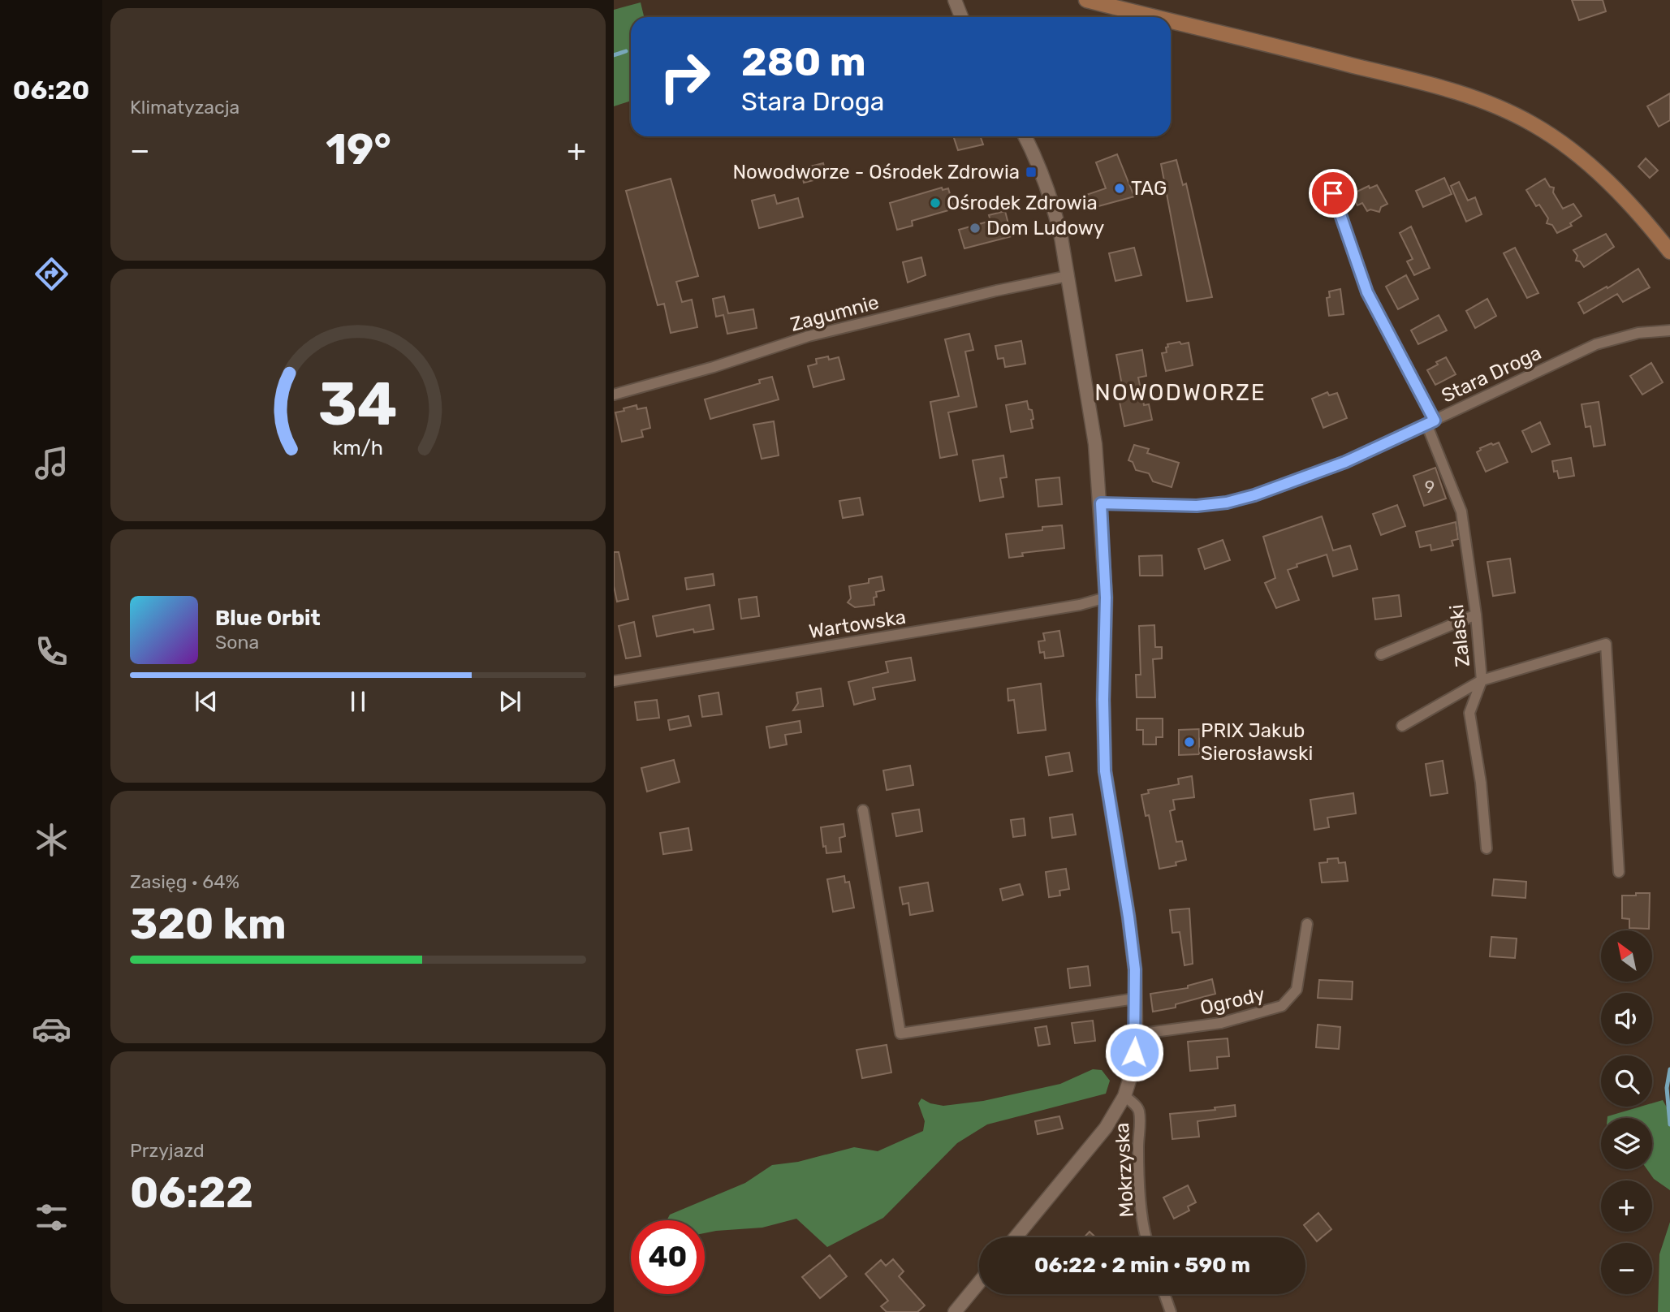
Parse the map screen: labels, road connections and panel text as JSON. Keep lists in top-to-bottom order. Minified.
{"streets":{"street":["Zagumnie","Stara Droga","Wartowska","Zalaski","Ogrody","Mokrzyska"]},"crossings":[["Stara Droga","Zalaski"]],"districts":["NOWODWORZE"],"places":{"transit":["Nowodworze - Ośrodek Zdrowia"],"other":["TAG","Ośrodek Zdrowia","Dom Ludowy","PRIX Jakub Sierosławski"]},"house_numbers":["9"],"north":"top left","page":{"tabs":"06:20","tile":["Klimatyzacja",["Zasięg · 64%","320 km"],["Przyjazd","06:22"]],"turn":["280 m","Stara Droga"],"heat":["−","19°","+"],"song":["Blue Orbit","Sona"],"map_buttons":["+","−"],"limit":"40","trip":"06:22 · 2 min · 590 m","gauge":["34","km/h"]}}
